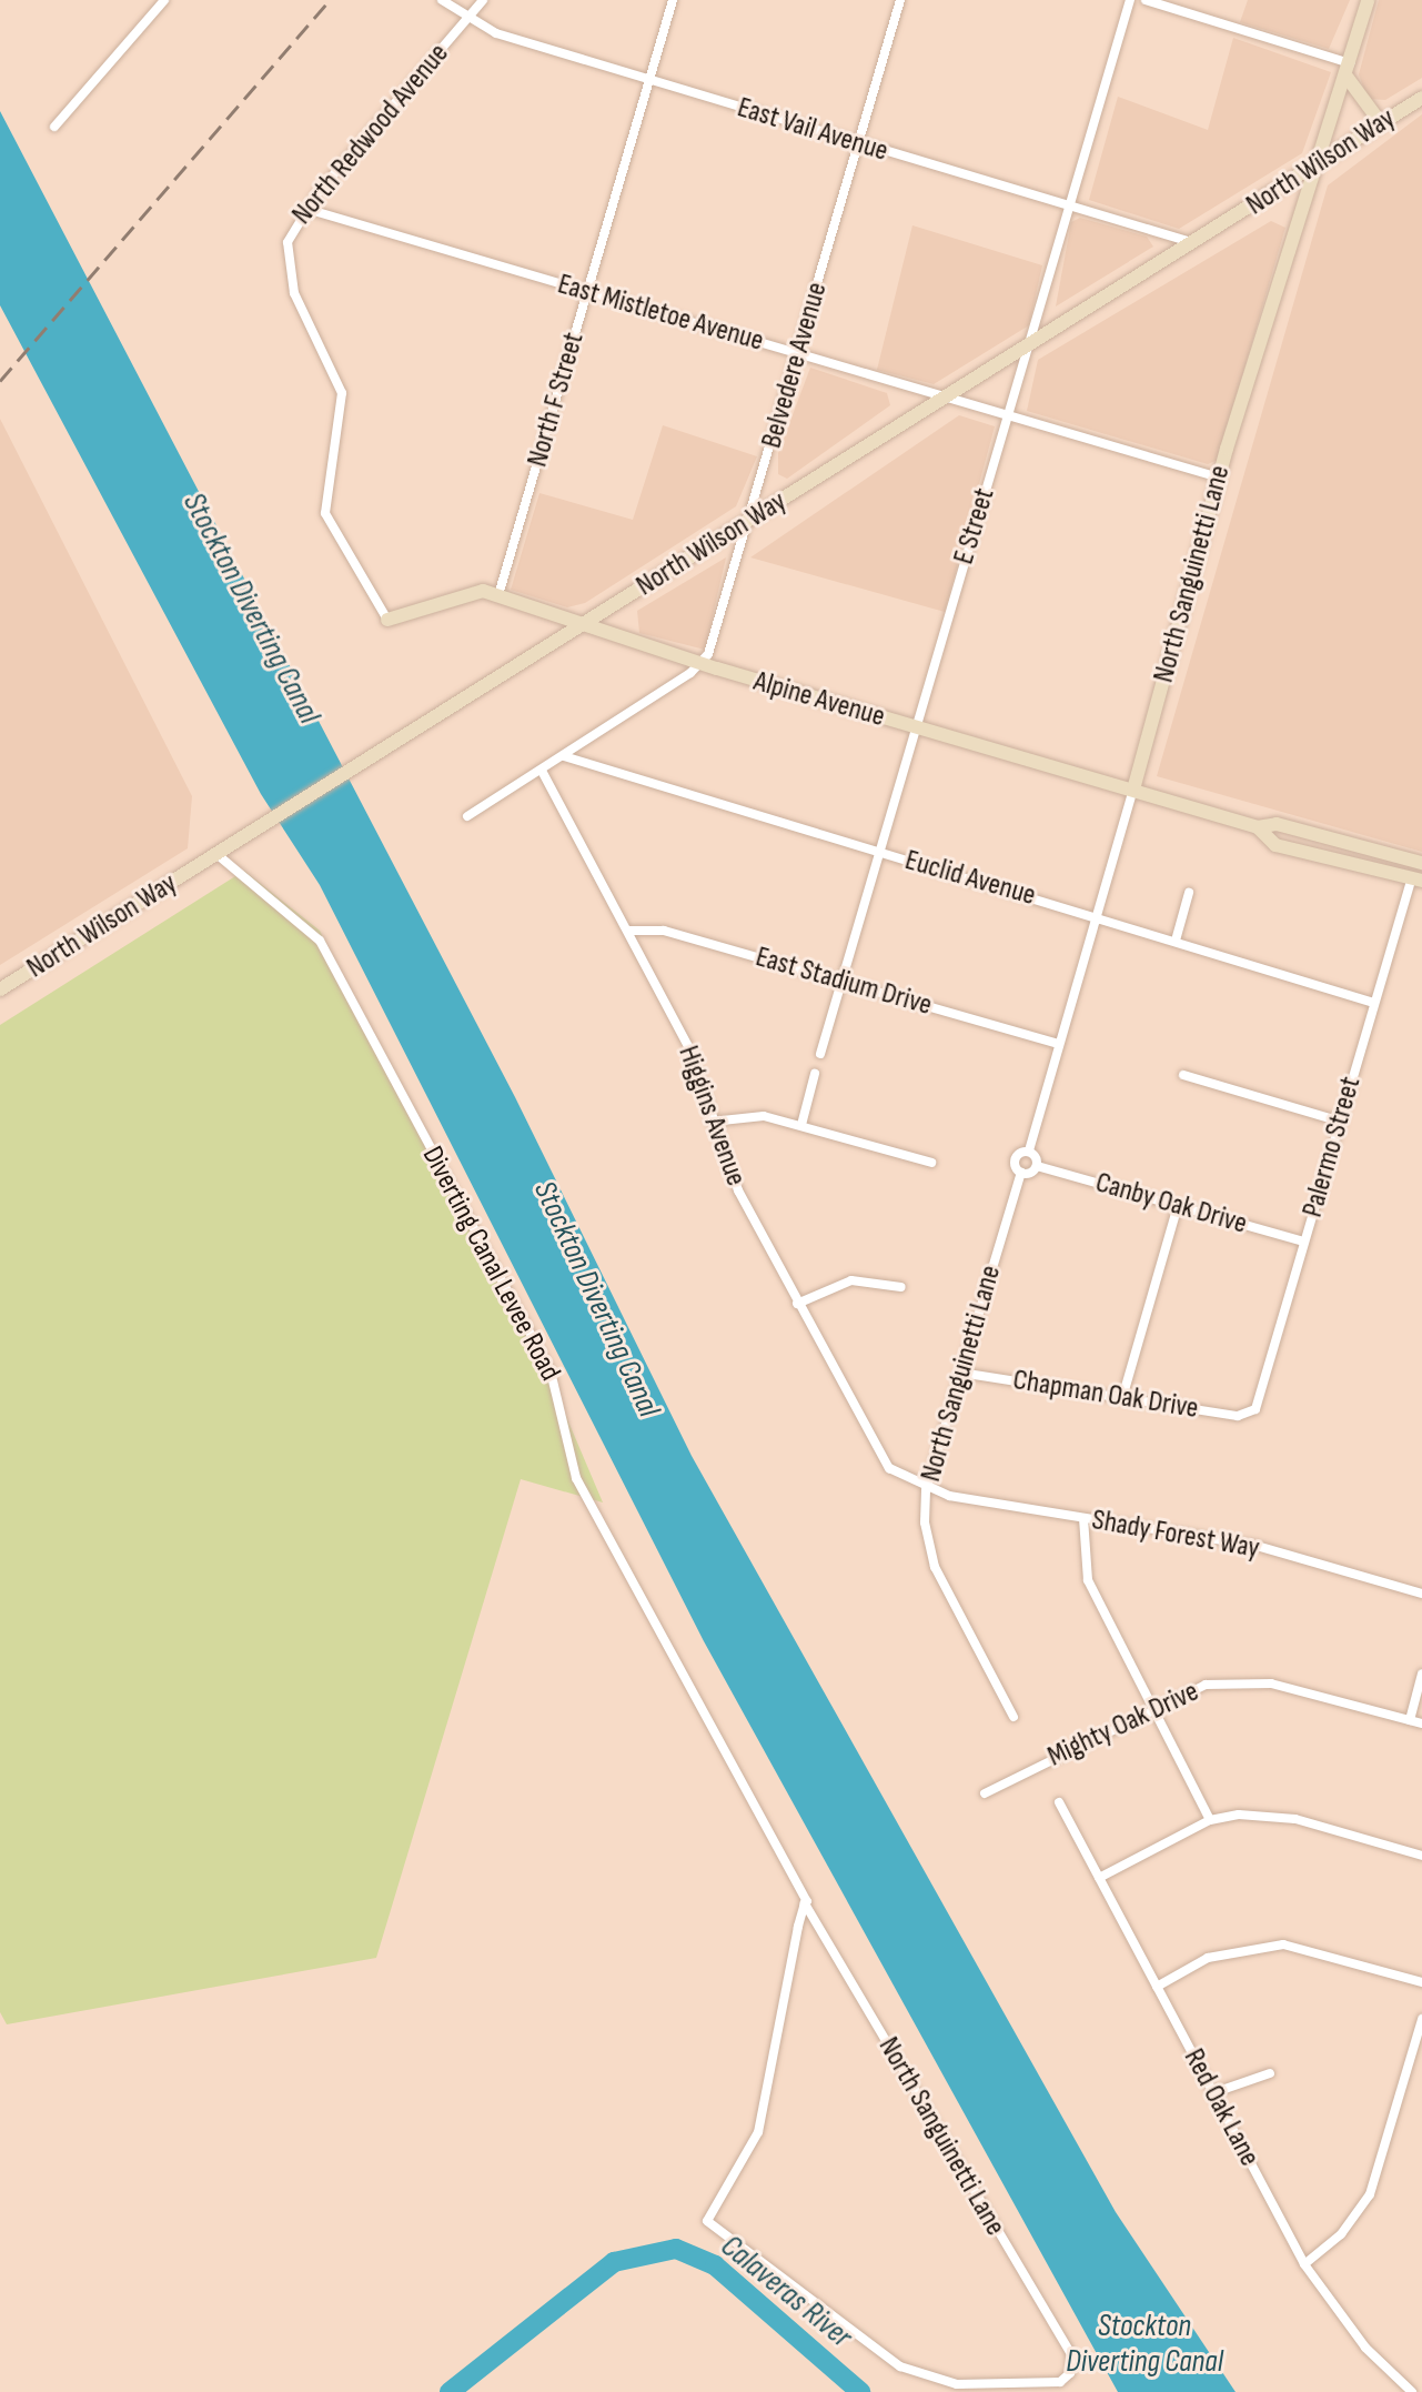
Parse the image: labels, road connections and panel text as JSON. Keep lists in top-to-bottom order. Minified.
{"streets":{"street":["East Vail Avenue","North Redwood Avenue","North Wilson Way","East Mistletoe Avenue","Belvedere Avenue","North F Street","E Street","North Sanguinetti Lane","Alpine Avenue","Euclid Avenue","East Stadium Drive","Higgins Avenue","Palermo Street","Canby Oak Drive","Diverting Canal Levee Road","Chapman Oak Drive","Shady Forest Way","Mighty Oak Drive","Red Oak Lane"]},"crossings":[["East Vail Avenue","North Redwood Avenue"],["East Vail Avenue","North Wilson Way"],["East Vail Avenue","Belvedere Avenue"],["East Vail Avenue","North F Street"],["East Vail Avenue","E Street"],["North Redwood Avenue","East Mistletoe Avenue"],["North Redwood Avenue","Alpine Avenue"],["North Wilson Way","East Mistletoe Avenue"],["North Wilson Way","Belvedere Avenue"],["North Wilson Way","E Street"],["North Wilson Way","North Sanguinetti Lane"],["North Wilson Way","Alpine Avenue"],["North Wilson Way","Diverting Canal Levee Road"],["East Mistletoe Avenue","Belvedere Avenue"],["East Mistletoe Avenue","North F Street"],["East Mistletoe Avenue","E Street"],["East Mistletoe Avenue","North Sanguinetti Lane"],["Belvedere Avenue","Alpine Avenue"],["North F Street","Alpine Avenue"],["E Street","Alpine Avenue"],["E Street","Euclid Avenue"],["E Street","East Stadium Drive"],["North Sanguinetti Lane","Alpine Avenue"],["North Sanguinetti Lane","Euclid Avenue"],["North Sanguinetti Lane","East Stadium Drive"],["North Sanguinetti Lane","Higgins Avenue"],["North Sanguinetti Lane","Diverting Canal Levee Road"],["North Sanguinetti Lane","Chapman Oak Drive"],["North Sanguinetti Lane","Shady Forest Way"],["Alpine Avenue","Palermo Street"],["Euclid Avenue","Palermo Street"],["East Stadium Drive","Higgins Avenue"],["Higgins Avenue","Shady Forest Way"],["Palermo Street","Canby Oak Drive"],["Palermo Street","Chapman Oak Drive"]],"water":["Stockton Diverting Canal","Calaveras River"]}
